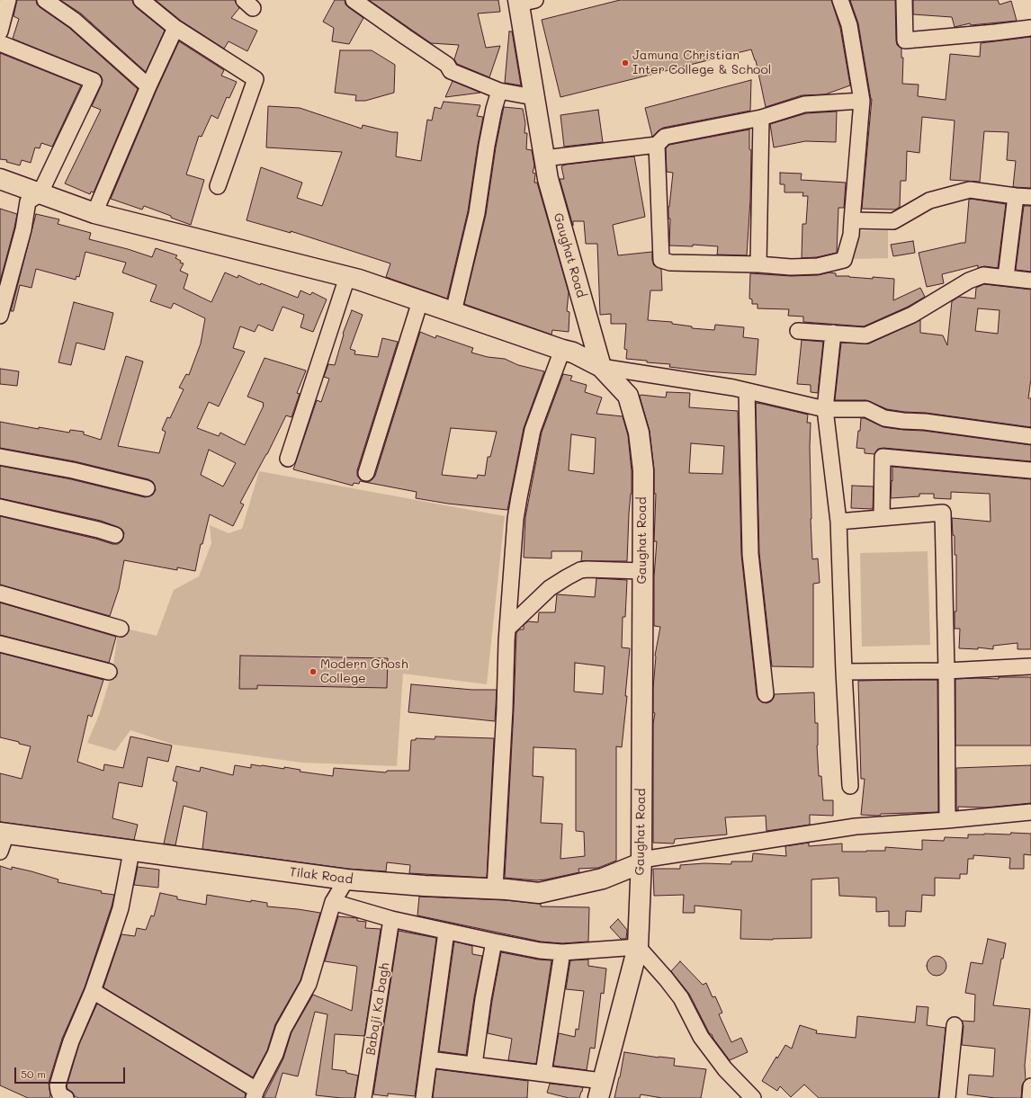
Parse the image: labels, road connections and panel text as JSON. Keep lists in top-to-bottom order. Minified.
{"streets":{"main road":["Gaughat Road","Tilak Road"],"street":["Babaji Ka bagh"]},"crossings":[["Gaughat Road","Tilak Road"]],"places":["Jamuna Christian Inter College & School","Modern Ghosh College"],"scale_bar":"50 m"}
